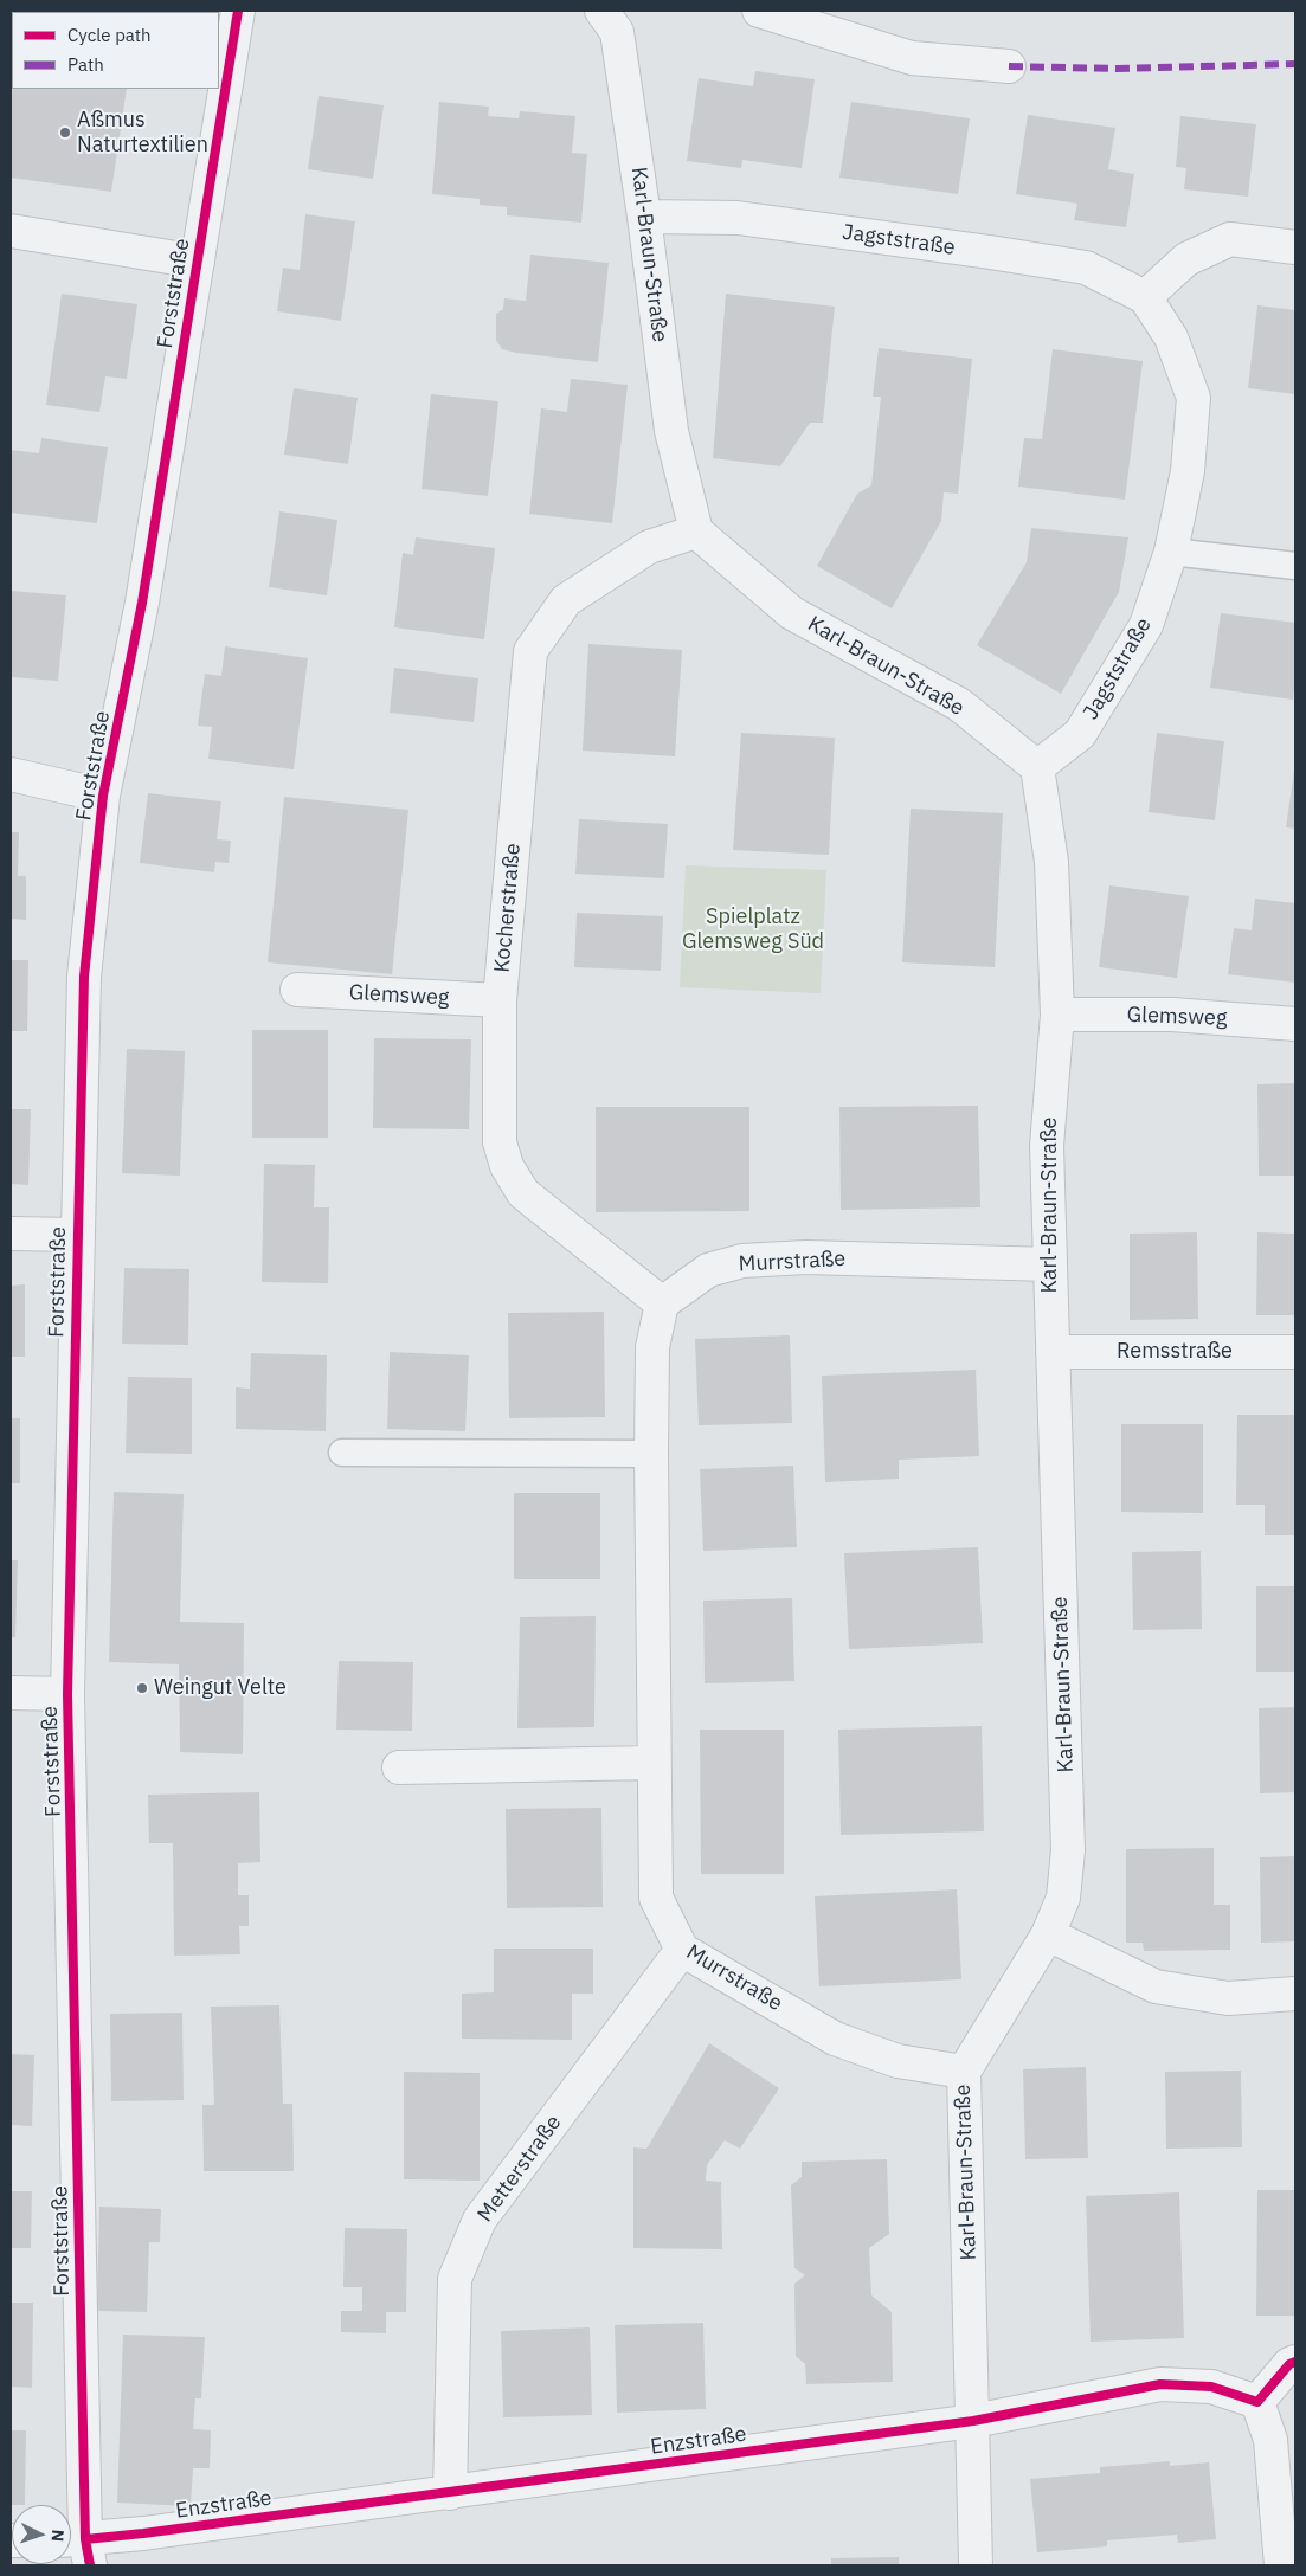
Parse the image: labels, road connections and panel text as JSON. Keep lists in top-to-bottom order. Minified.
{"streets":{"street":["Jagststraße","Karl-Braun-Straße","Forststraße","Kocherstraße","Glemsweg","Murrstraße","Remsstraße","Metterstraße","Enzstraße"]},"crossings":[["Jagststraße","Karl-Braun-Straße"],["Karl-Braun-Straße","Kocherstraße"],["Karl-Braun-Straße","Glemsweg"],["Karl-Braun-Straße","Murrstraße"],["Karl-Braun-Straße","Remsstraße"],["Karl-Braun-Straße","Enzstraße"],["Forststraße","Enzstraße"],["Kocherstraße","Glemsweg"],["Kocherstraße","Murrstraße"],["Murrstraße","Metterstraße"],["Metterstraße","Enzstraße"]],"parks":["Spielplatz Glemsweg Süd"],"places":["Aßmus Naturtextilien","Weingut Velte"],"legend":["Cycle path","Path"],"north":"right"}
